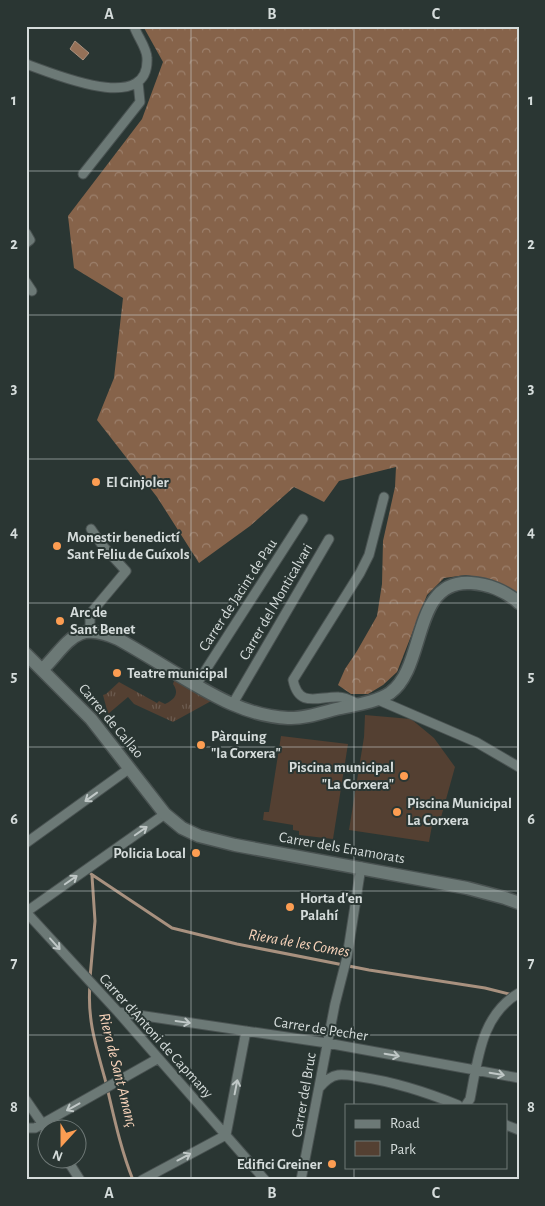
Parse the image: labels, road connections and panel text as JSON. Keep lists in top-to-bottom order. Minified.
{"streets":{"main road":["Carrer de Callao","Carrer dels Enamorats"],"street":["Carrer de Jacint de Pau","Carrer del Monticalvari","Carrer de Pecher","Carrer d'Antoni de Capmany","Carrer del Bruc"]},"crossings":[["Carrer de Callao","Carrer dels Enamorats"],["Carrer dels Enamorats","Carrer del Bruc"],["Carrer de Pecher","Carrer d'Antoni de Capmany"],["Carrer de Pecher","Carrer del Bruc"]],"one_way":["Carrer d'Antoni de Capmany"],"water":["Riera de les Comes","Riera de Sant Amanç"],"places":["El Ginjoler","Monestir benedictí Sant Feliu de Guíxols","Arc de Sant Benet","Teatre municipal","Pàrquing \"la Corxera\"","Piscina municipal \"La Corxera\"","Piscina Municipal La Corxera","Policia Local","Horta d'en Palahí","Edifici Greiner"],"legend":["Road","Park"],"north":"bottom","grid":{"columns":["A","B","C"],"rows":["1","2","3","4","5","6","7","8"]}}
